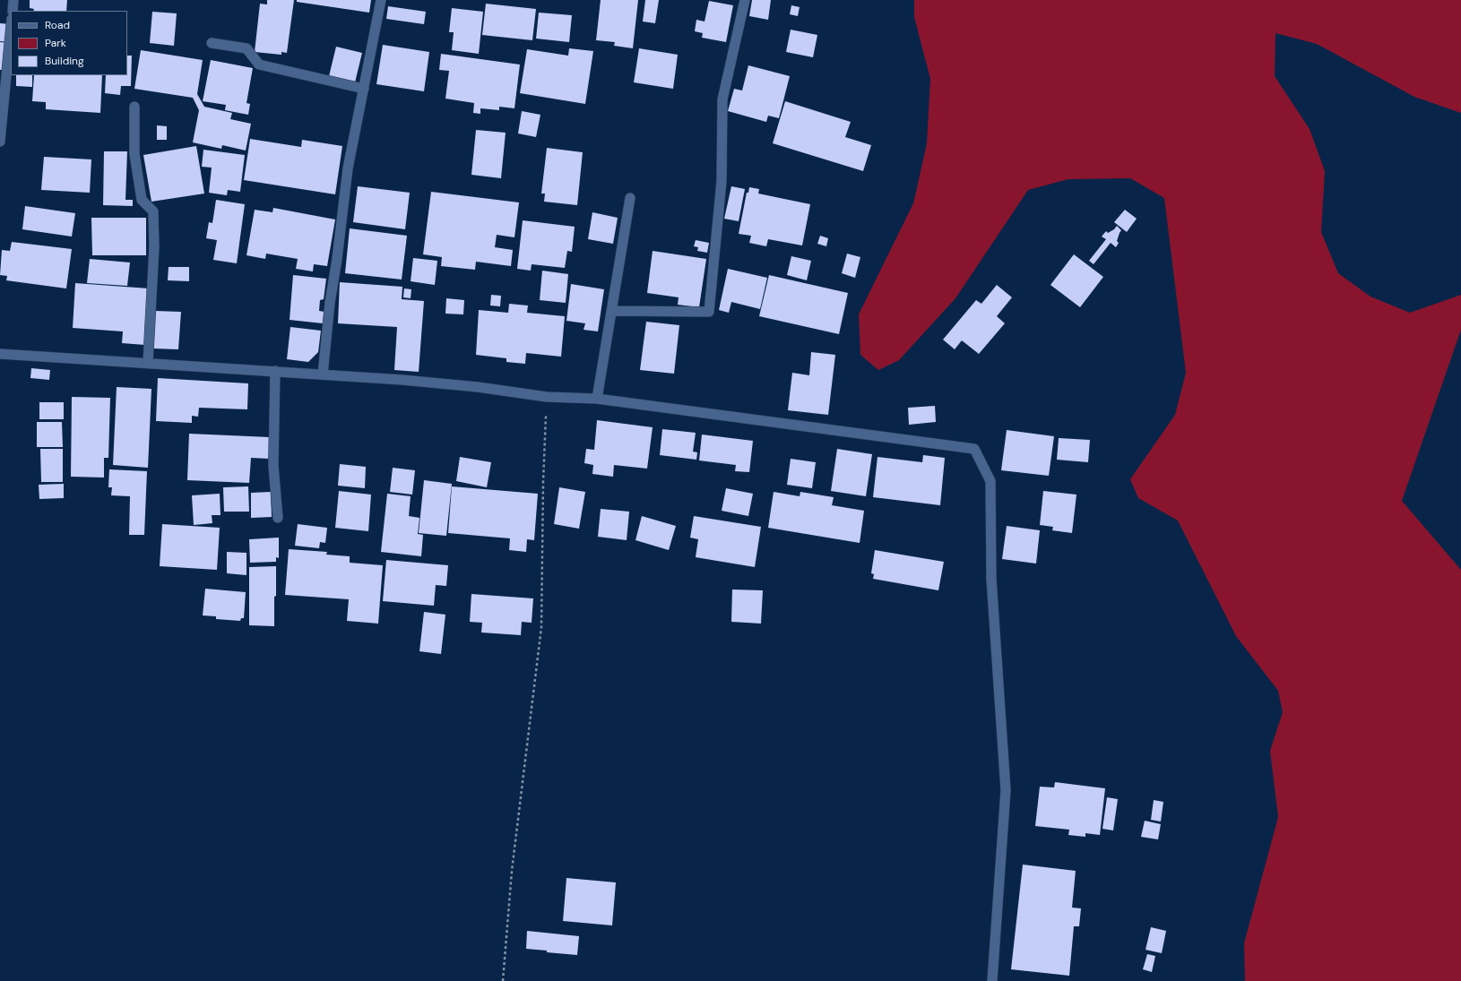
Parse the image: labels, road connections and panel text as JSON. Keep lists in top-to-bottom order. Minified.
{"legend":["Road","Park","Building"]}
